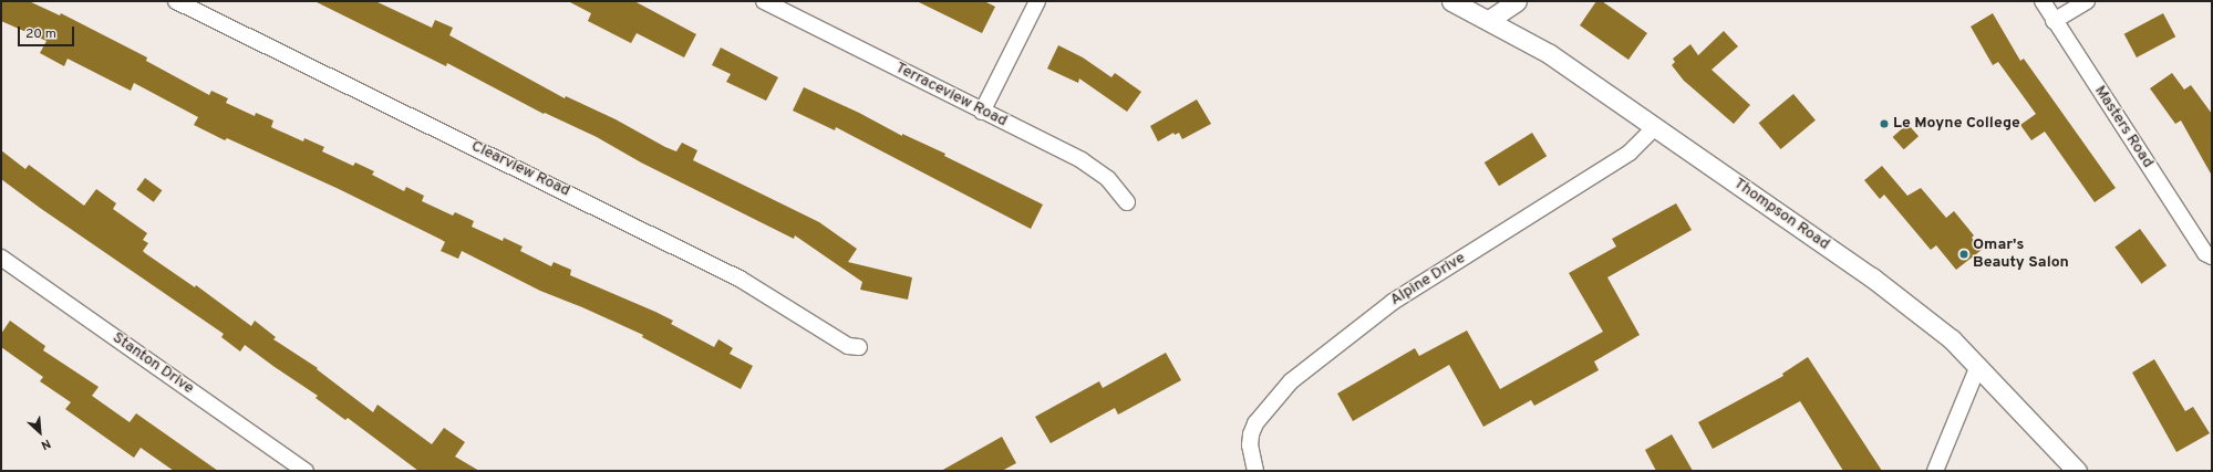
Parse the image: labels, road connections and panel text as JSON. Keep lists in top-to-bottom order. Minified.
{"streets":{"street":["Terraceview Road","Masters Road","Clearview Road","Thompson Road","Alpine Drive","Stanton Drive"]},"crossings":[["Thompson Road","Alpine Drive"]],"places":["Le Moyne College","Omar's Beauty Salon"],"scale_bar":"20 m","north":"bottom right"}
